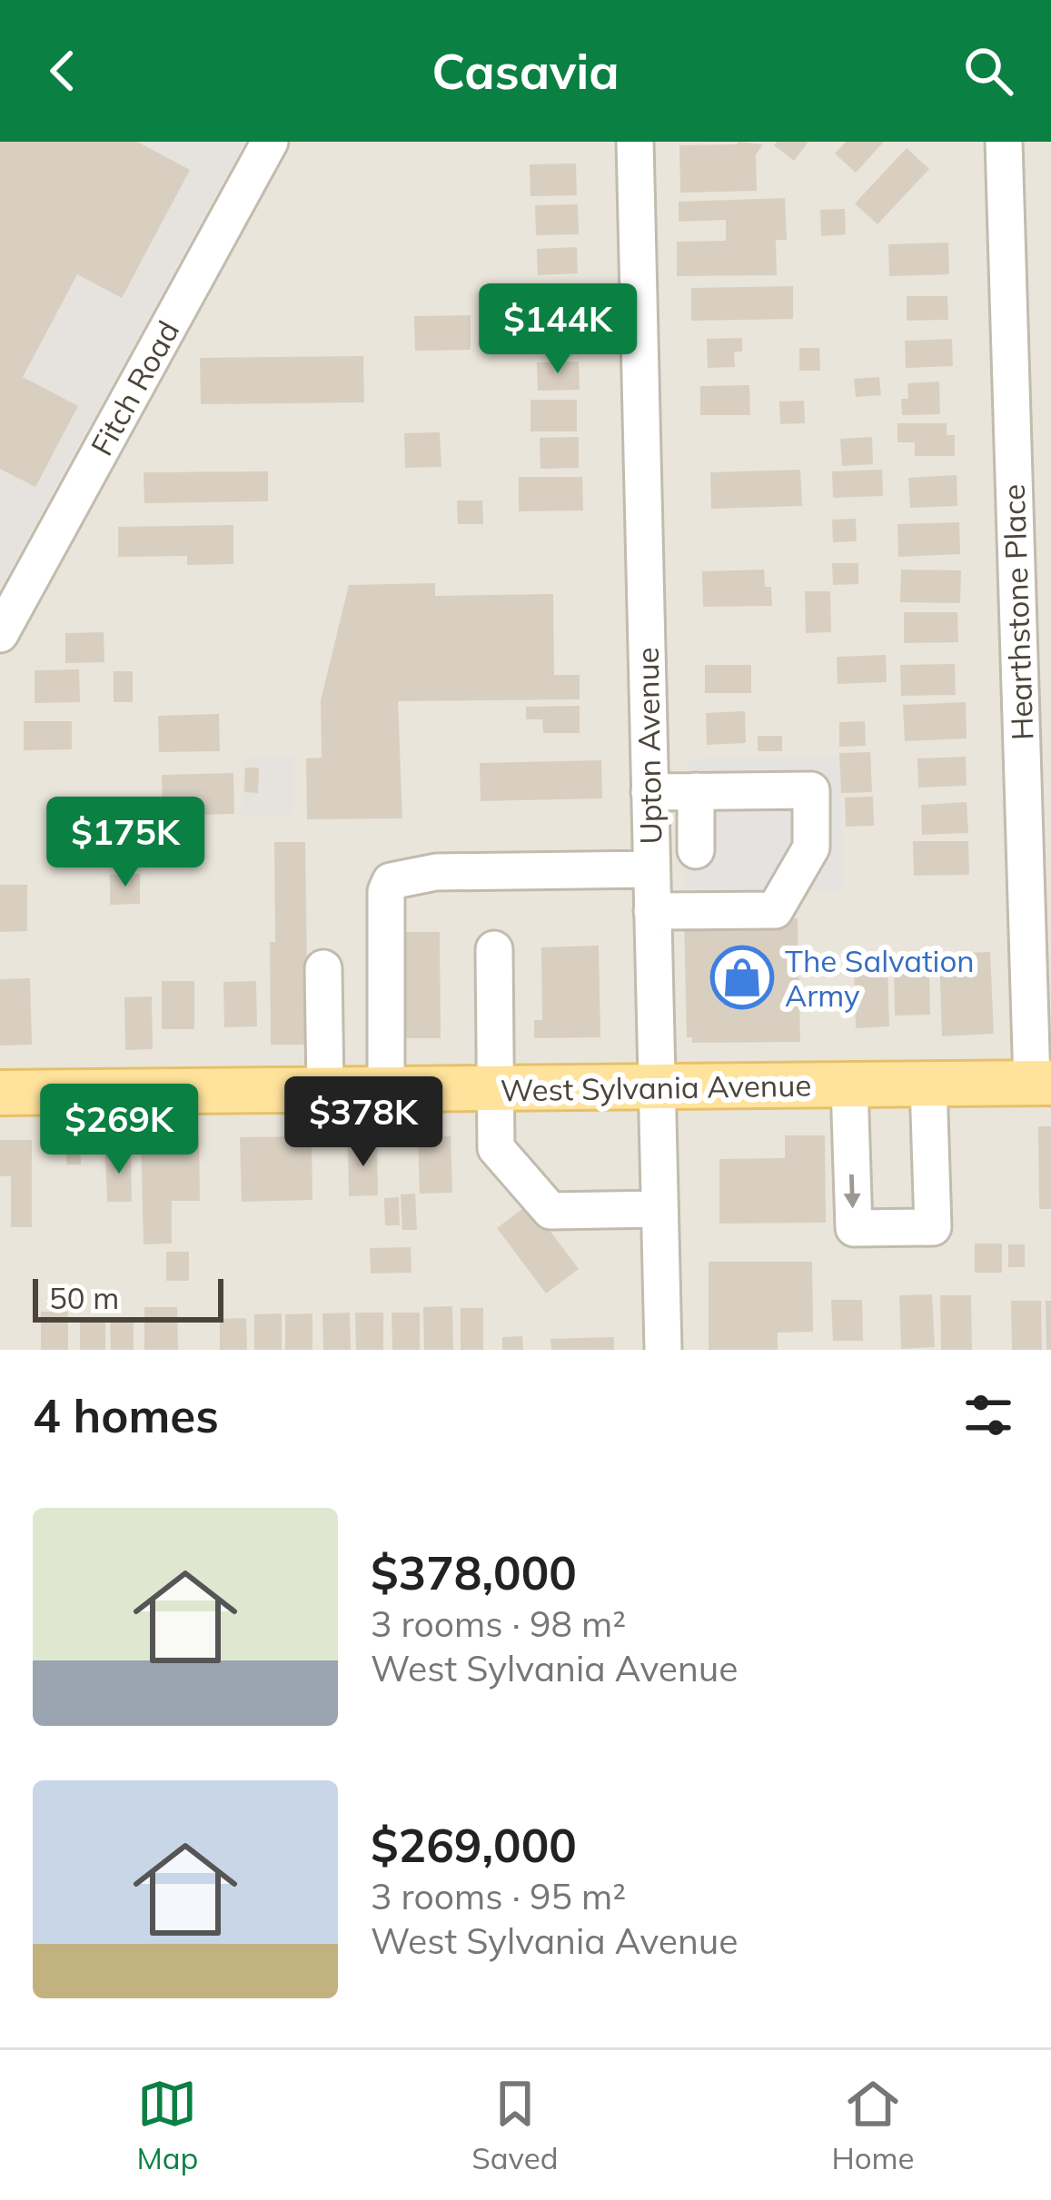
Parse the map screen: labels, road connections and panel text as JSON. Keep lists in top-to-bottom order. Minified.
{"streets":{"main road":["West Sylvania Avenue"],"street":["Fitch Road","Hearthstone Place","Upton Avenue"]},"crossings":[["Hearthstone Place","West Sylvania Avenue"],["Upton Avenue","West Sylvania Avenue"]],"places":{"shop":["The Salvation Army"]},"scale_bar":"50 m","page":{"header":"Casavia","price":["$144K","$175K","$378K","$269K"],"scale":"50 m","heading":"4 homes","list":[{"name":"$378,000","note":"3 rooms · 98 m² · West Sylvania Avenue"},{"name":"$269,000","note":"3 rooms · 95 m² · West Sylvania Avenue"}],"tabs":["Map","Saved","Home"]}}
